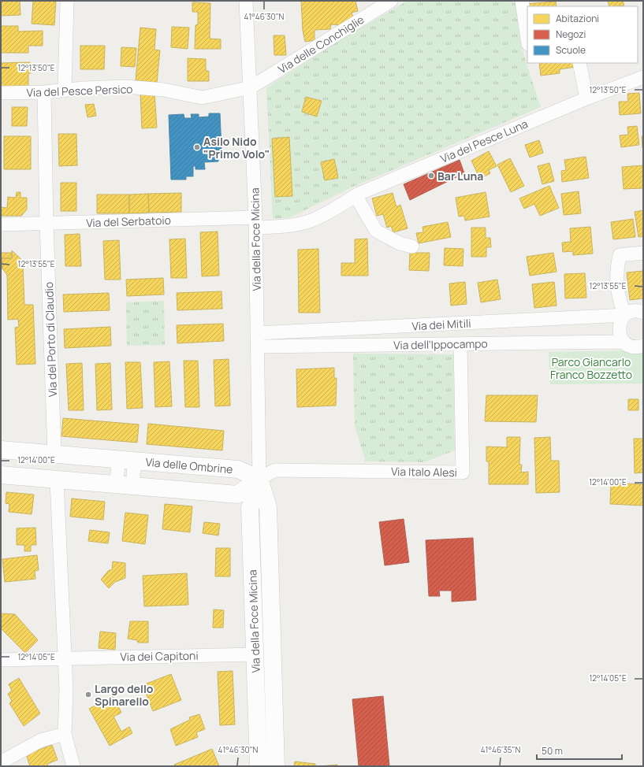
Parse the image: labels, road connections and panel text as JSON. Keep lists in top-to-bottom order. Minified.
{"streets":{"street":["Via delle Conchiglie","Via del Pesce Persico","Via del Pesce Luna","Via del Serbatoio","Via della Foce Micina","Via dei Mitili","Via del Porto di Claudio","Via dell'Ippocampo","Via delle Ombrine","Via Italo Alesi","Via dei Capitoni"]},"crossings":[["Via delle Conchiglie","Via del Pesce Persico"],["Via delle Conchiglie","Via della Foce Micina"],["Via del Pesce Persico","Via della Foce Micina"],["Via del Pesce Persico","Via del Porto di Claudio"],["Via del Pesce Luna","Via del Serbatoio"],["Via del Pesce Luna","Via della Foce Micina"],["Via del Serbatoio","Via della Foce Micina"],["Via del Serbatoio","Via del Porto di Claudio"],["Via della Foce Micina","Via dei Mitili"],["Via della Foce Micina","Via dell'Ippocampo"],["Via della Foce Micina","Via delle Ombrine"],["Via della Foce Micina","Via Italo Alesi"],["Via della Foce Micina","Via dei Capitoni"],["Via dei Mitili","Via dell'Ippocampo"],["Via del Porto di Claudio","Via delle Ombrine"],["Via dell'Ippocampo","Via Italo Alesi"],["Via delle Ombrine","Via Italo Alesi"]],"parks":["Parco Giancarlo Franco Bozzetto"],"places":["Asilo Nido \"Primo Volo\"","Bar Luna","Largo dello Spinarello"],"legend":["Abitazioni","Negozi","Scuole"],"scale_bar":"50 m","coordinates":["41°46'30\"N","12°13'50\"E","12°13'55\"E","12°14'00\"E","12°14'05\"E","41°46'35\"N"]}
